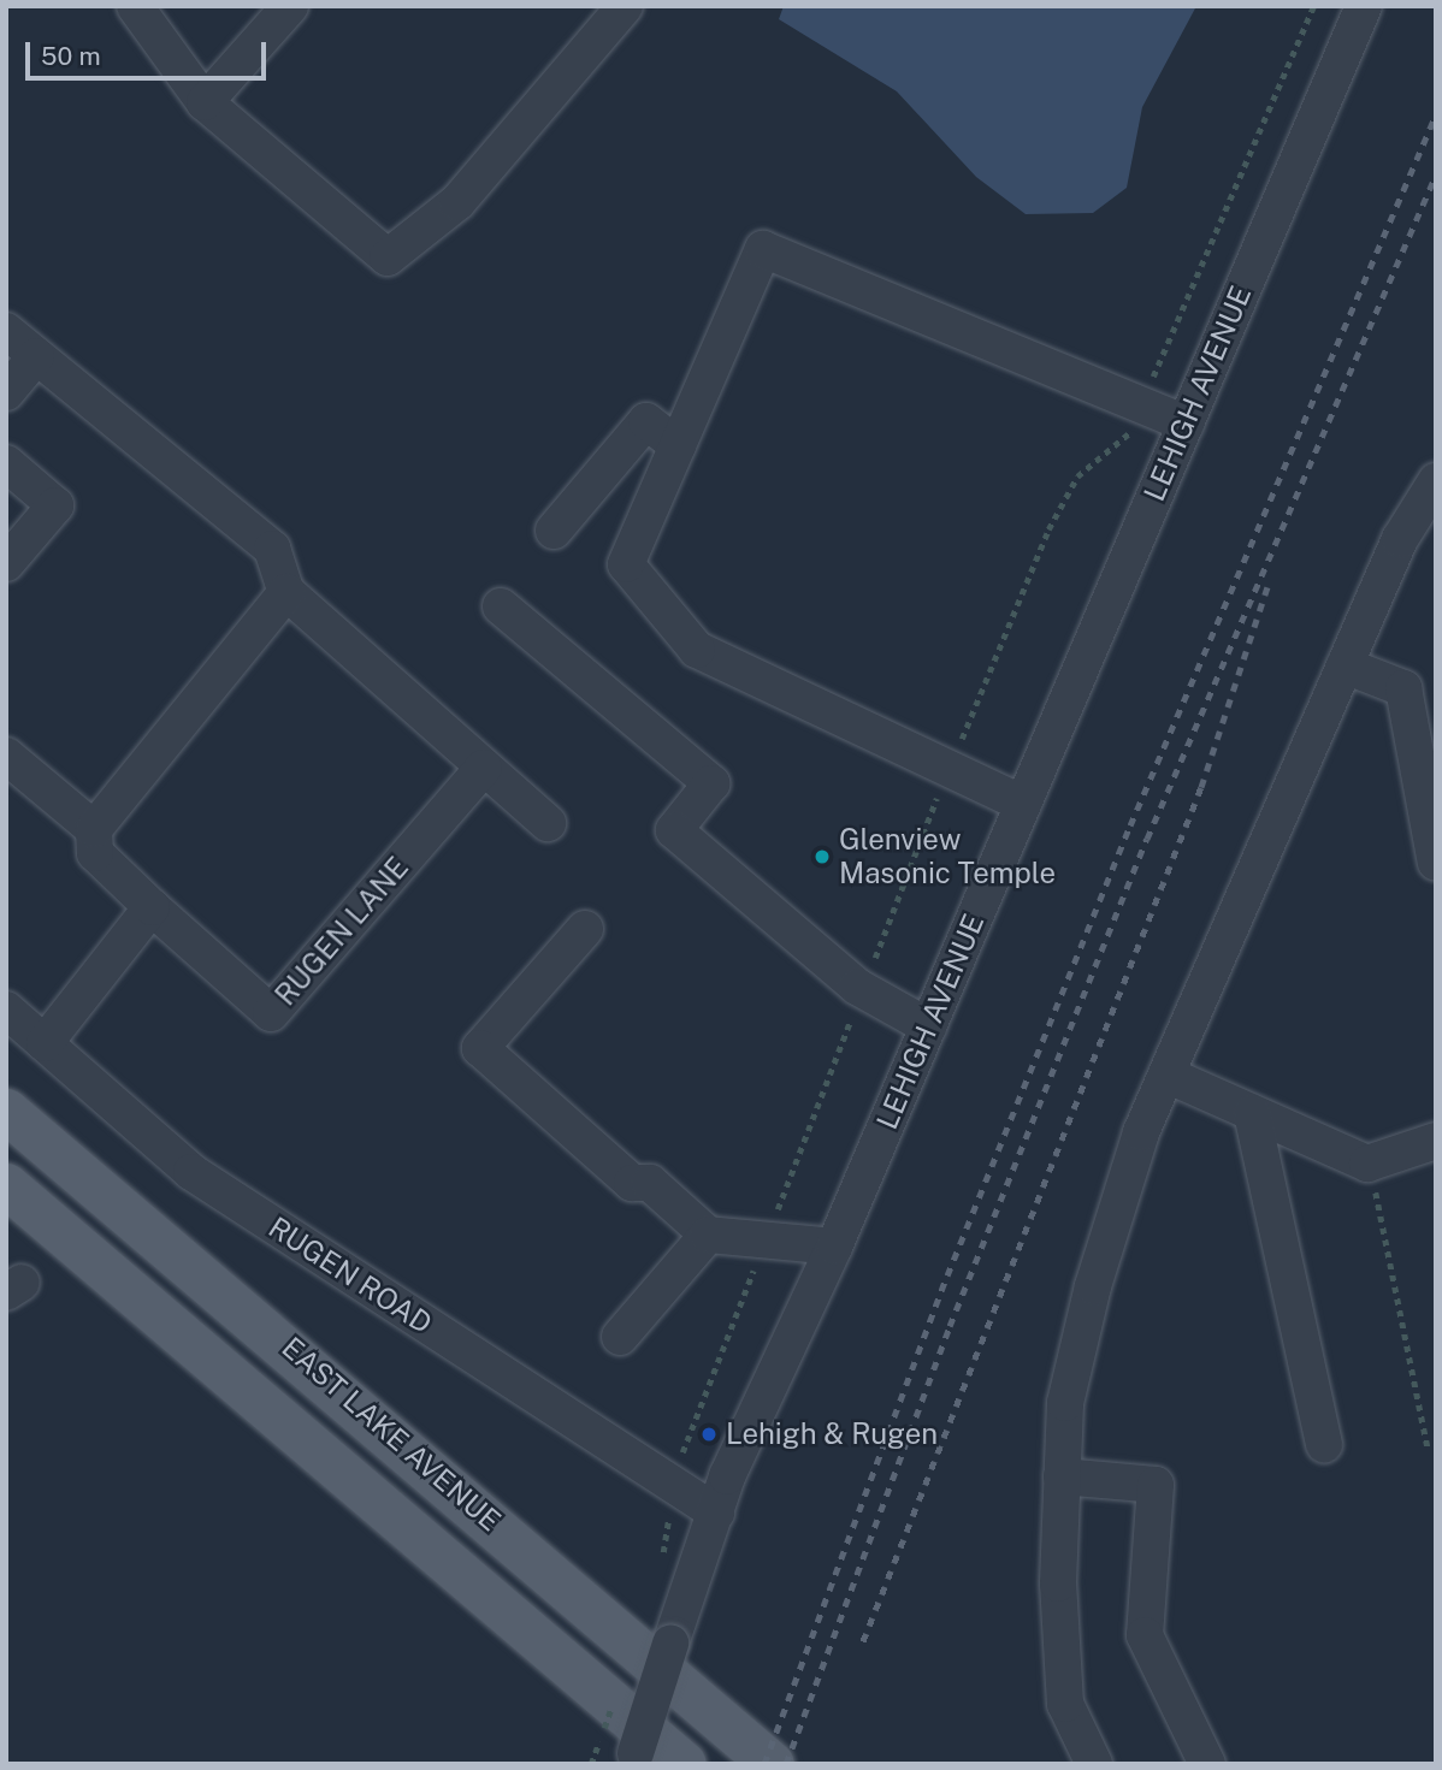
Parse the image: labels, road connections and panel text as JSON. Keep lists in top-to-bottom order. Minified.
{"streets":{"main road":["EAST LAKE AVENUE"],"street":["LEHIGH AVENUE","RUGEN LANE","RUGEN ROAD"]},"crossings":[["LEHIGH AVENUE","RUGEN ROAD"]],"places":["Glenview Masonic Temple","Lehigh & Rugen"],"scale_bar":"50 m"}
